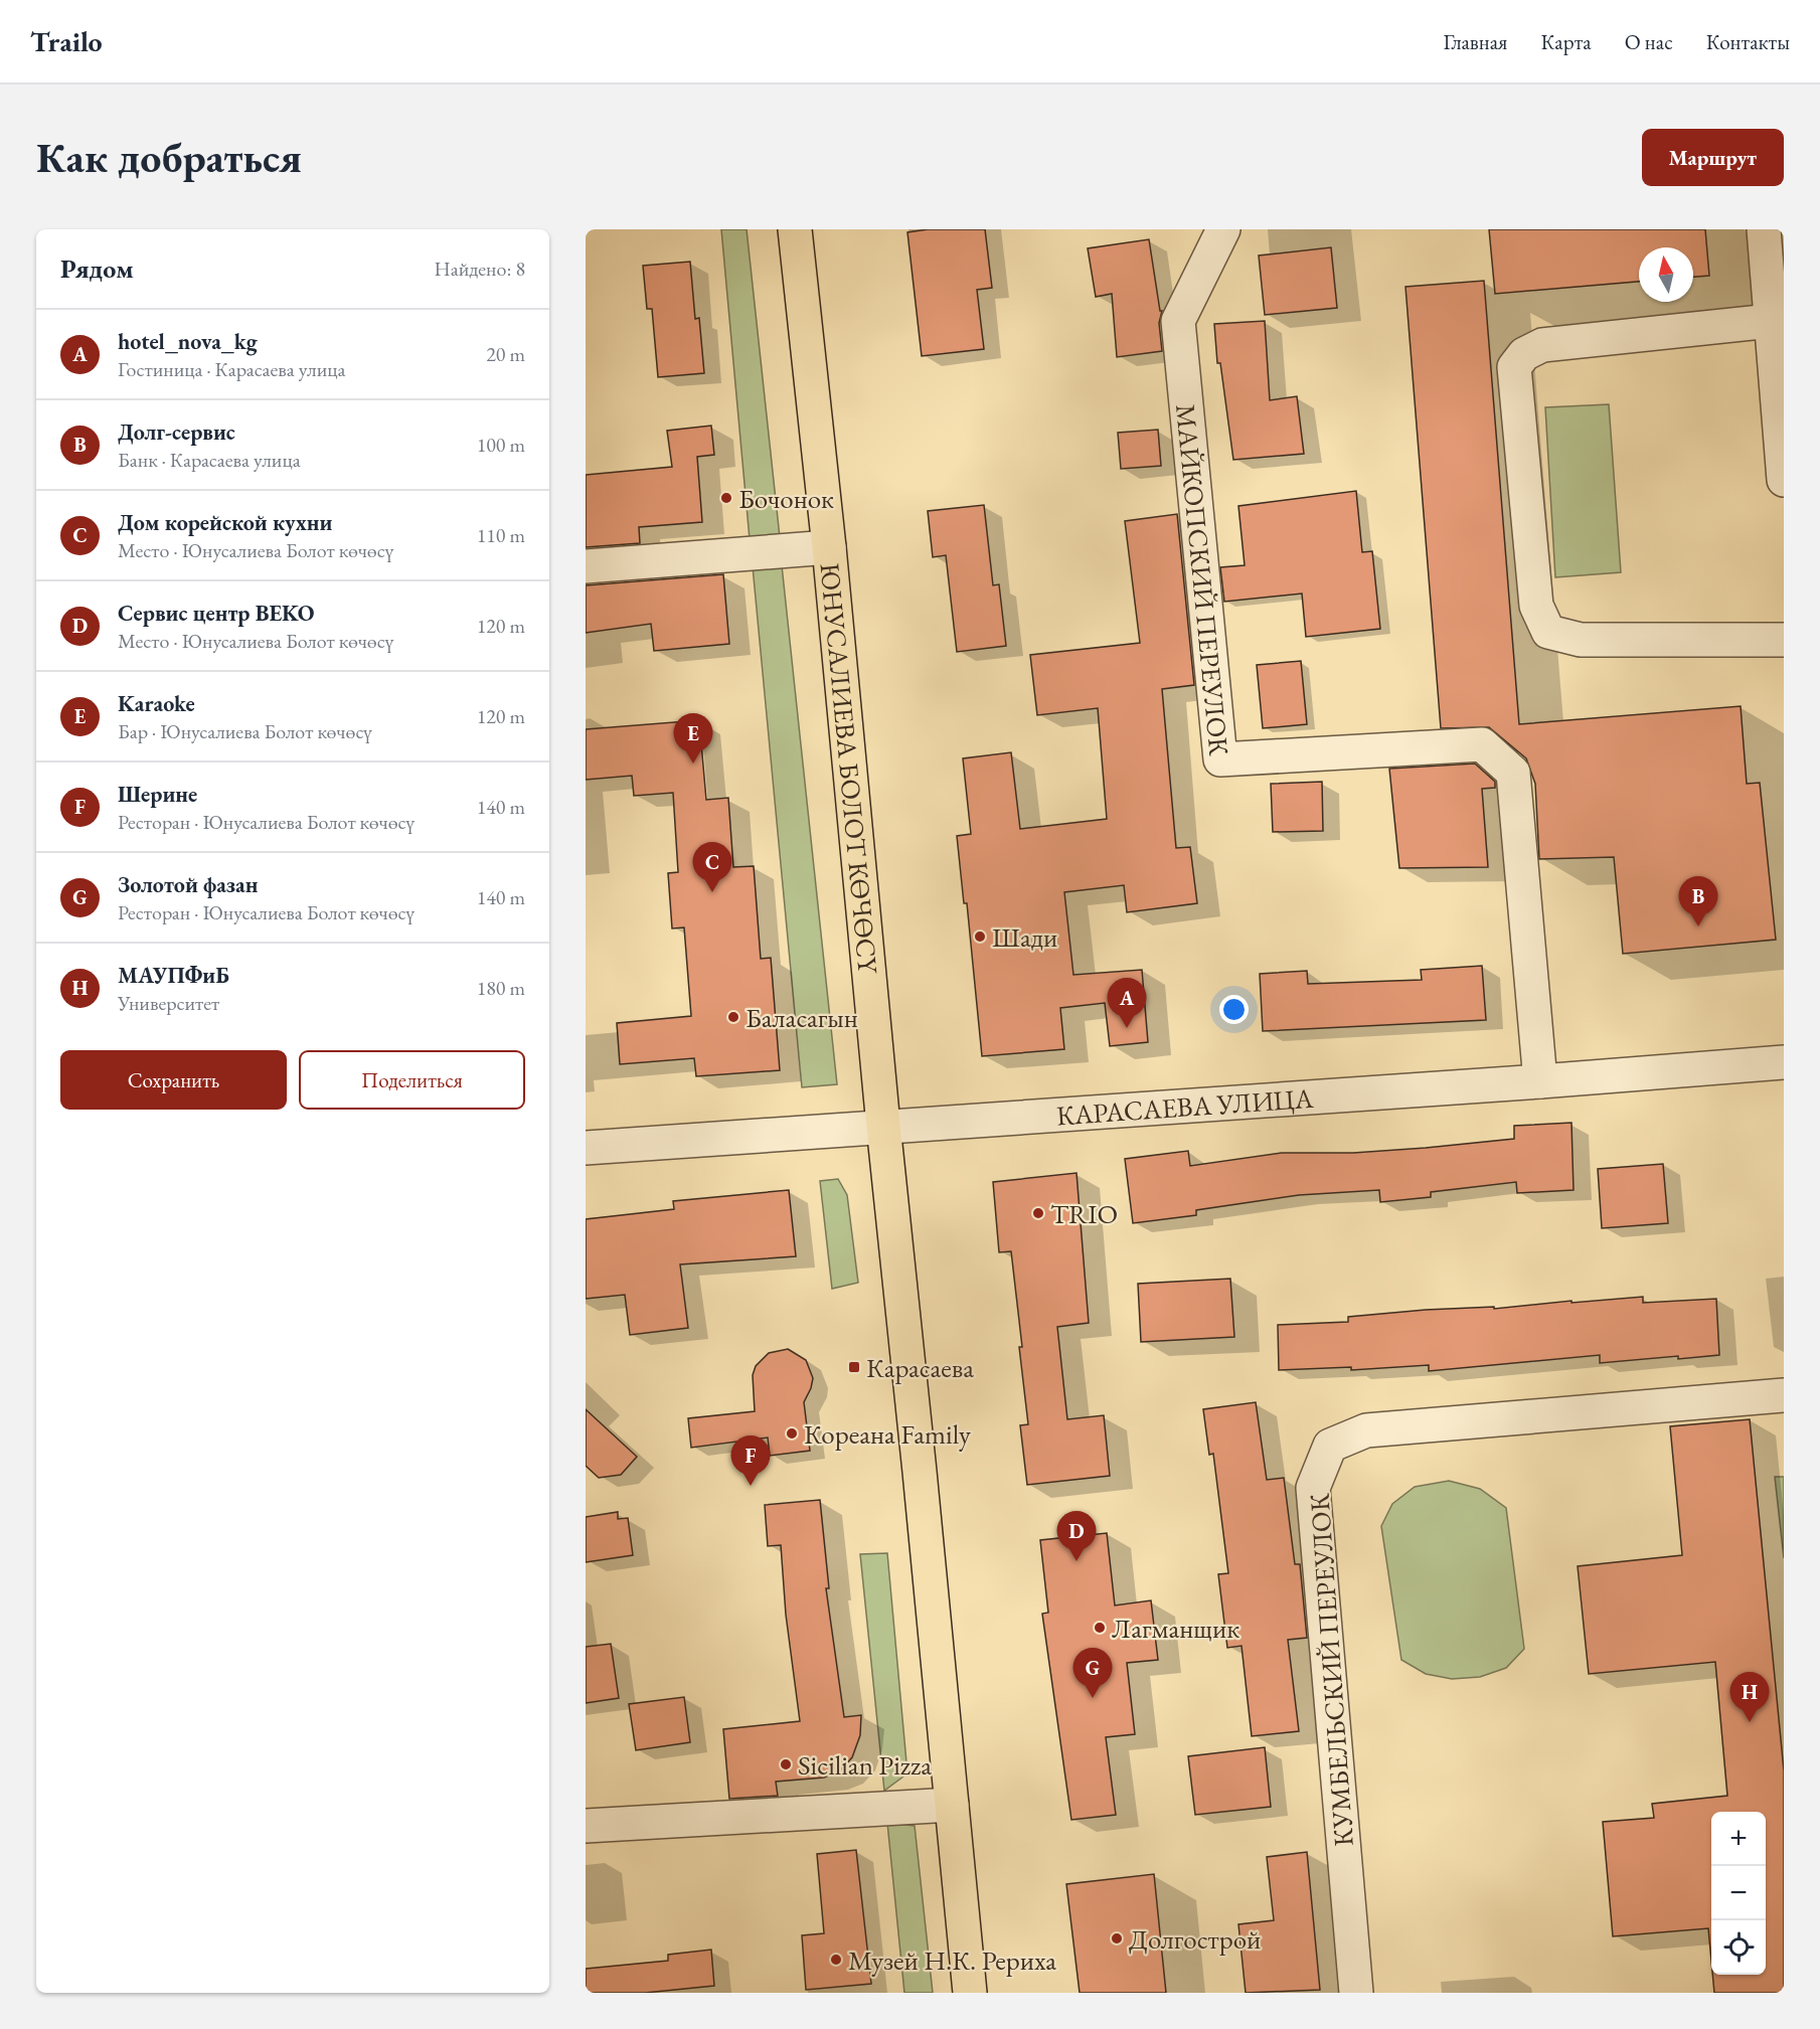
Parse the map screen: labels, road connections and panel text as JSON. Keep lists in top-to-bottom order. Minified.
{"streets":{"main road":["ЮНУСАЛИЕВА БОЛОТ КӨЧӨСҮ"],"street":["МАЙКОПСКИЙ ПЕРЕУЛОК","КАРАСАЕВА УЛИЦА","КУМБЕЛЬСКИЙ ПЕРЕУЛОК"]},"crossings":[["МАЙКОПСКИЙ ПЕРЕУЛОК","КАРАСАЕВА УЛИЦА"],["ЮНУСАЛИЕВА БОЛОТ КӨЧӨСҮ","КАРАСАЕВА УЛИЦА"]],"places":{"other":["Бочонок","Шади","Баласагын","TRIO","Кореана Family","Лагманщик","Sicilian Pizza","Долгострой","Музей Н.К. Рериха"],"transit":["Карасаева"]},"north":"top","page":{"header":"Trailo","nav":["Главная","Карта","О нас","Контакты"],"buttons":["Маршрут",["Сохранить","Поделиться"]],"title":"Как добраться","heading":["Рядом","Найдено: 8"],"list":[{"mark":"A","name":"hotel_nova_kg","note":"Гостиница · Карасаева улица","value":"20 m"},{"mark":"B","name":"Долг-сервис","note":"Банк · Карасаева улица","value":"100 m"},{"mark":"C","name":"Дом корейской кухни","note":"Место · Юнусалиева Болот көчөсү","value":"110 m"},{"mark":"D","name":"Сервис центр BEKO","note":"Место · Юнусалиева Болот көчөсү","value":"120 m"},{"mark":"E","name":"Karaoke","note":"Бар · Юнусалиева Болот көчөсү","value":"120 m"},{"mark":"F","name":"Шерине","note":"Ресторан · Юнусалиева Болот көчөсү","value":"140 m"},{"mark":"G","name":"Золотой фазан","note":"Ресторан · Юнусалиева Болот көчөсү","value":"140 m"},{"mark":"H","name":"МАУПФиБ","note":"Университет","value":"180 m"}],"pins":["E","C","B","A","F","D","G","H"],"map_buttons":["+","−"]}}
